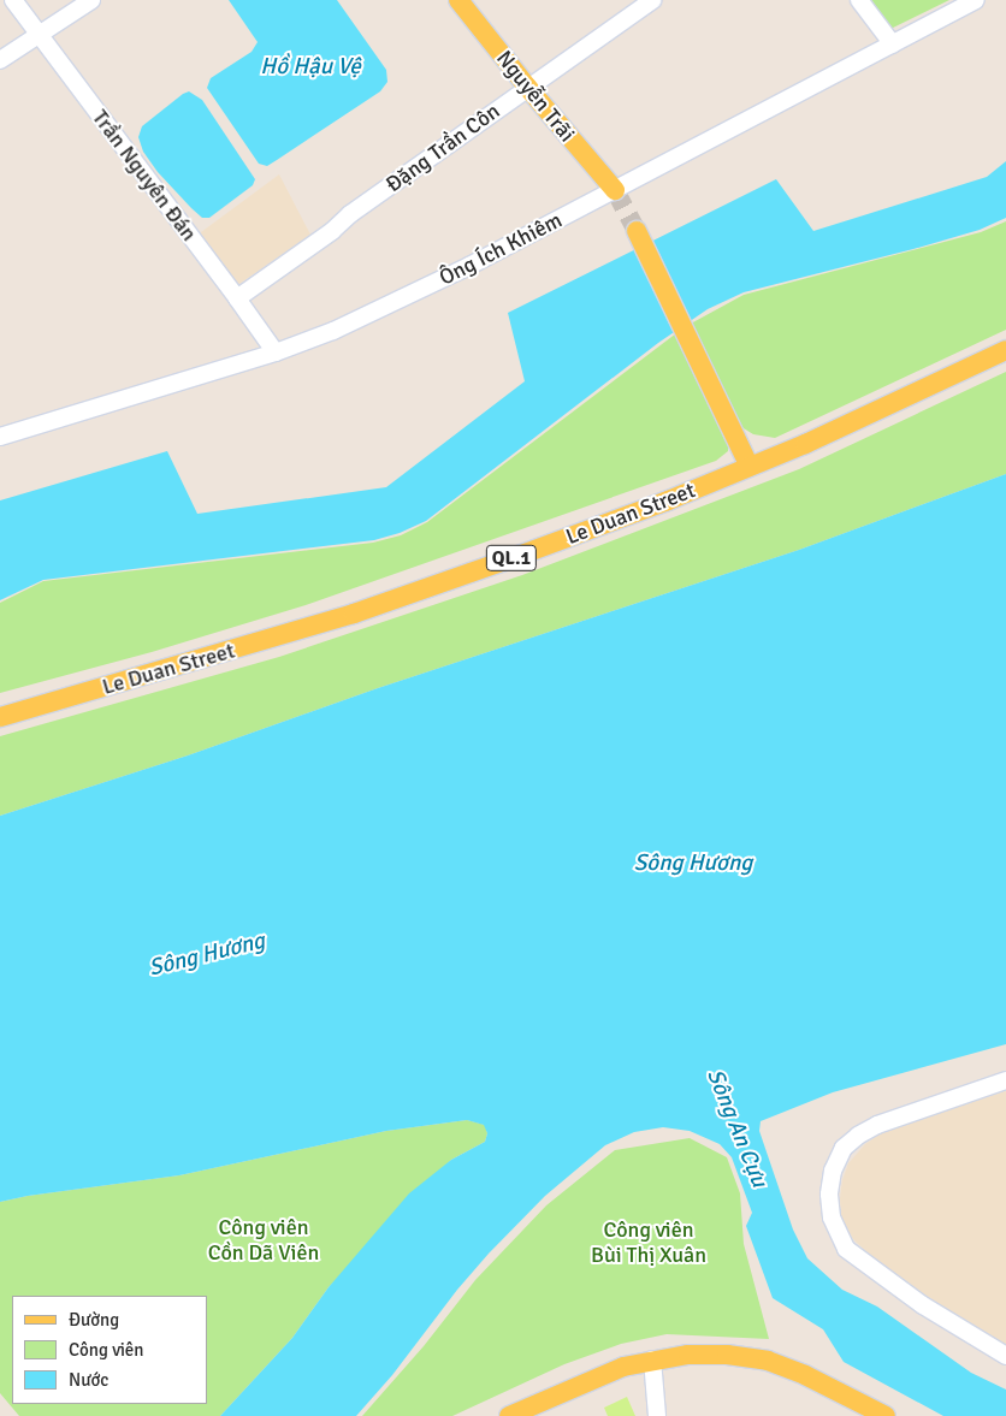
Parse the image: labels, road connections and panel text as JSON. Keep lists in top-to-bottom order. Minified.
{"streets":{"main road":["Nguyễn Trãi","Le Duan Street","QL.1"],"street":["Đặng Trần Côn","Trần Nguyên Đán","Ông Ích Khiêm"]},"crossings":[["Nguyễn Trãi","Đặng Trần Côn"],["Nguyễn Trãi","Ông Ích Khiêm"],["Đặng Trần Côn","Trần Nguyên Đán"],["Trần Nguyên Đán","Ông Ích Khiêm"]],"water":["Hồ Hậu Vệ","Sông Hương","Sông An Cựu"],"parks":["Công viên Cồn Dã Viên","Công viên Bùi Thị Xuân"],"legend":["Đường","Công viên","Nước"]}
